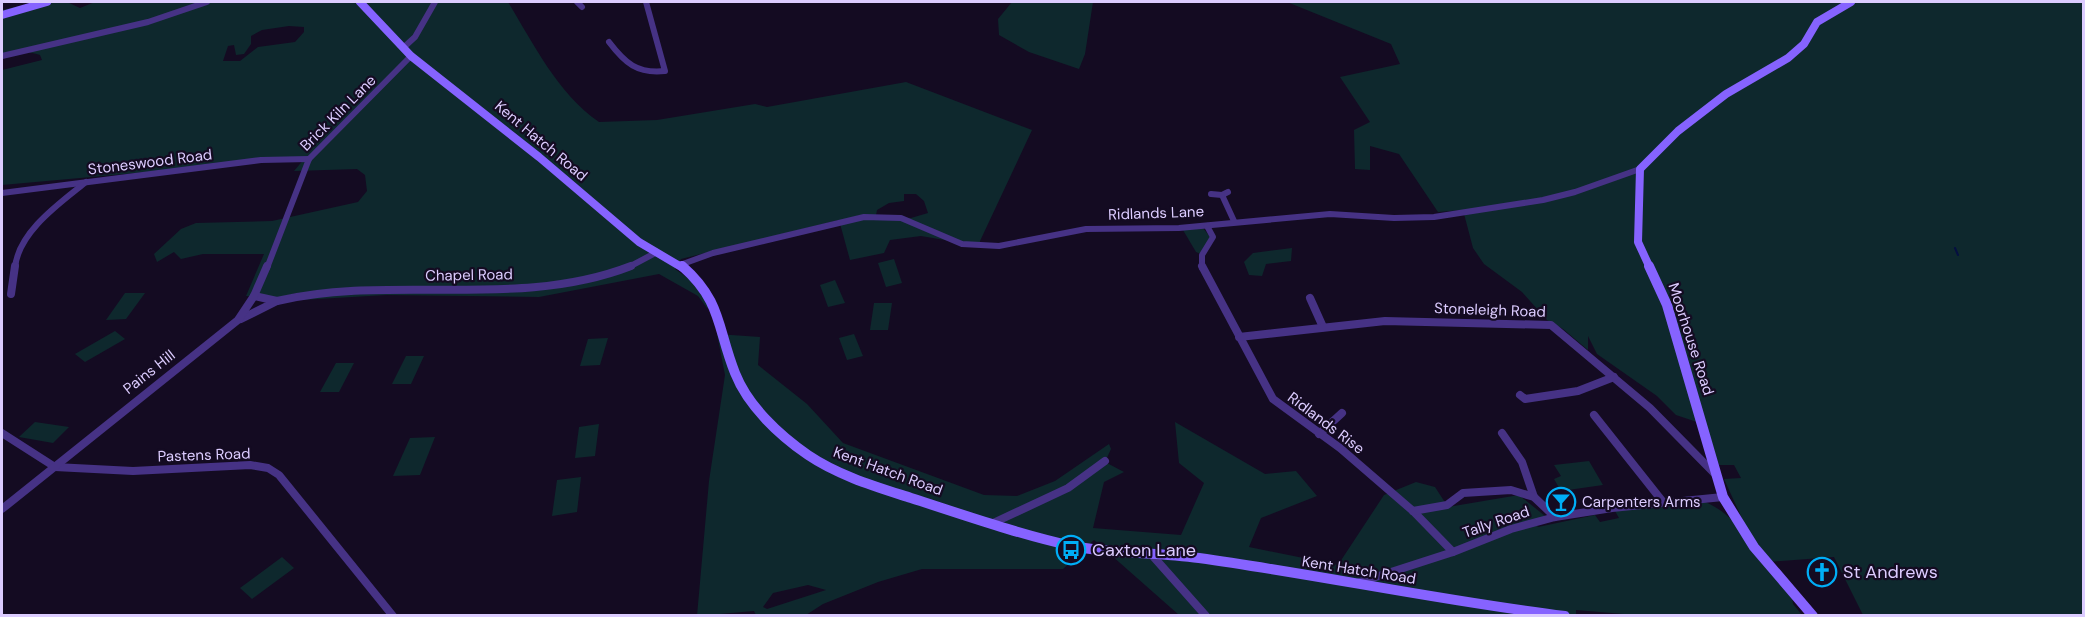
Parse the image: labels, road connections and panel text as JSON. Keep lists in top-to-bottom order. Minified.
{"streets":{"main road":["Kent Hatch Road","Moorhouse Road"],"street":["Brick Kiln Lane","Stoneswood Road","Ridlands Lane","Chapel Road","Stoneleigh Road","Pains Hill","Ridlands Rise","Pastens Road","Tally Road"]},"crossings":[["Brick Kiln Lane","Kent Hatch Road"],["Brick Kiln Lane","Stoneswood Road"],["Brick Kiln Lane","Pains Hill"],["Kent Hatch Road","Ridlands Lane"],["Kent Hatch Road","Chapel Road"],["Kent Hatch Road","Tally Road"],["Ridlands Lane","Moorhouse Road"],["Ridlands Lane","Ridlands Rise"],["Stoneleigh Road","Moorhouse Road"],["Stoneleigh Road","Ridlands Rise"],["Moorhouse Road","Tally Road"],["Pains Hill","Pastens Road"],["Ridlands Rise","Tally Road"]],"places":{"bar":["Carpenters Arms"],"bus stop":["Caxton Lane"],"church":["St Andrews"]}}
